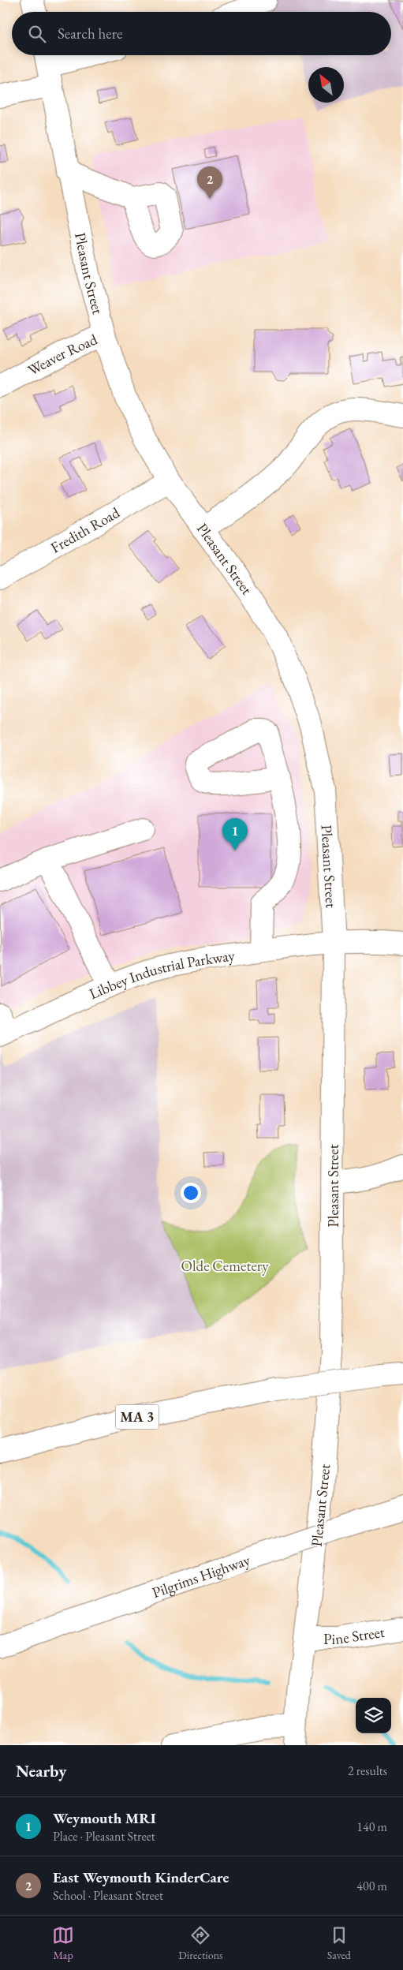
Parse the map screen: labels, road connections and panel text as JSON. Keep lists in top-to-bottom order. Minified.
{"streets":{"main road":["Pleasant Street","Weaver Road","Fredith Road","Libbey Industrial Parkway","MA 3","Pilgrims Highway","Pine Street"]},"crossings":[["Pleasant Street","Weaver Road"],["Pleasant Street","Fredith Road"],["Pleasant Street","Libbey Industrial Parkway"],["Pleasant Street","Pine Street"]],"parks":["Olde Cemetery"],"north":"top left","page":{"search":"Search here","pins":["2","1"],"heading":["Nearby","2 results"],"list":[{"mark":"1","name":"Weymouth MRI","note":"Place · Pleasant Street","value":"140 m"},{"mark":"2","name":"East Weymouth KinderCare","note":"School · Pleasant Street","value":"400 m"}],"nav":["Map","Directions","Saved"]}}
